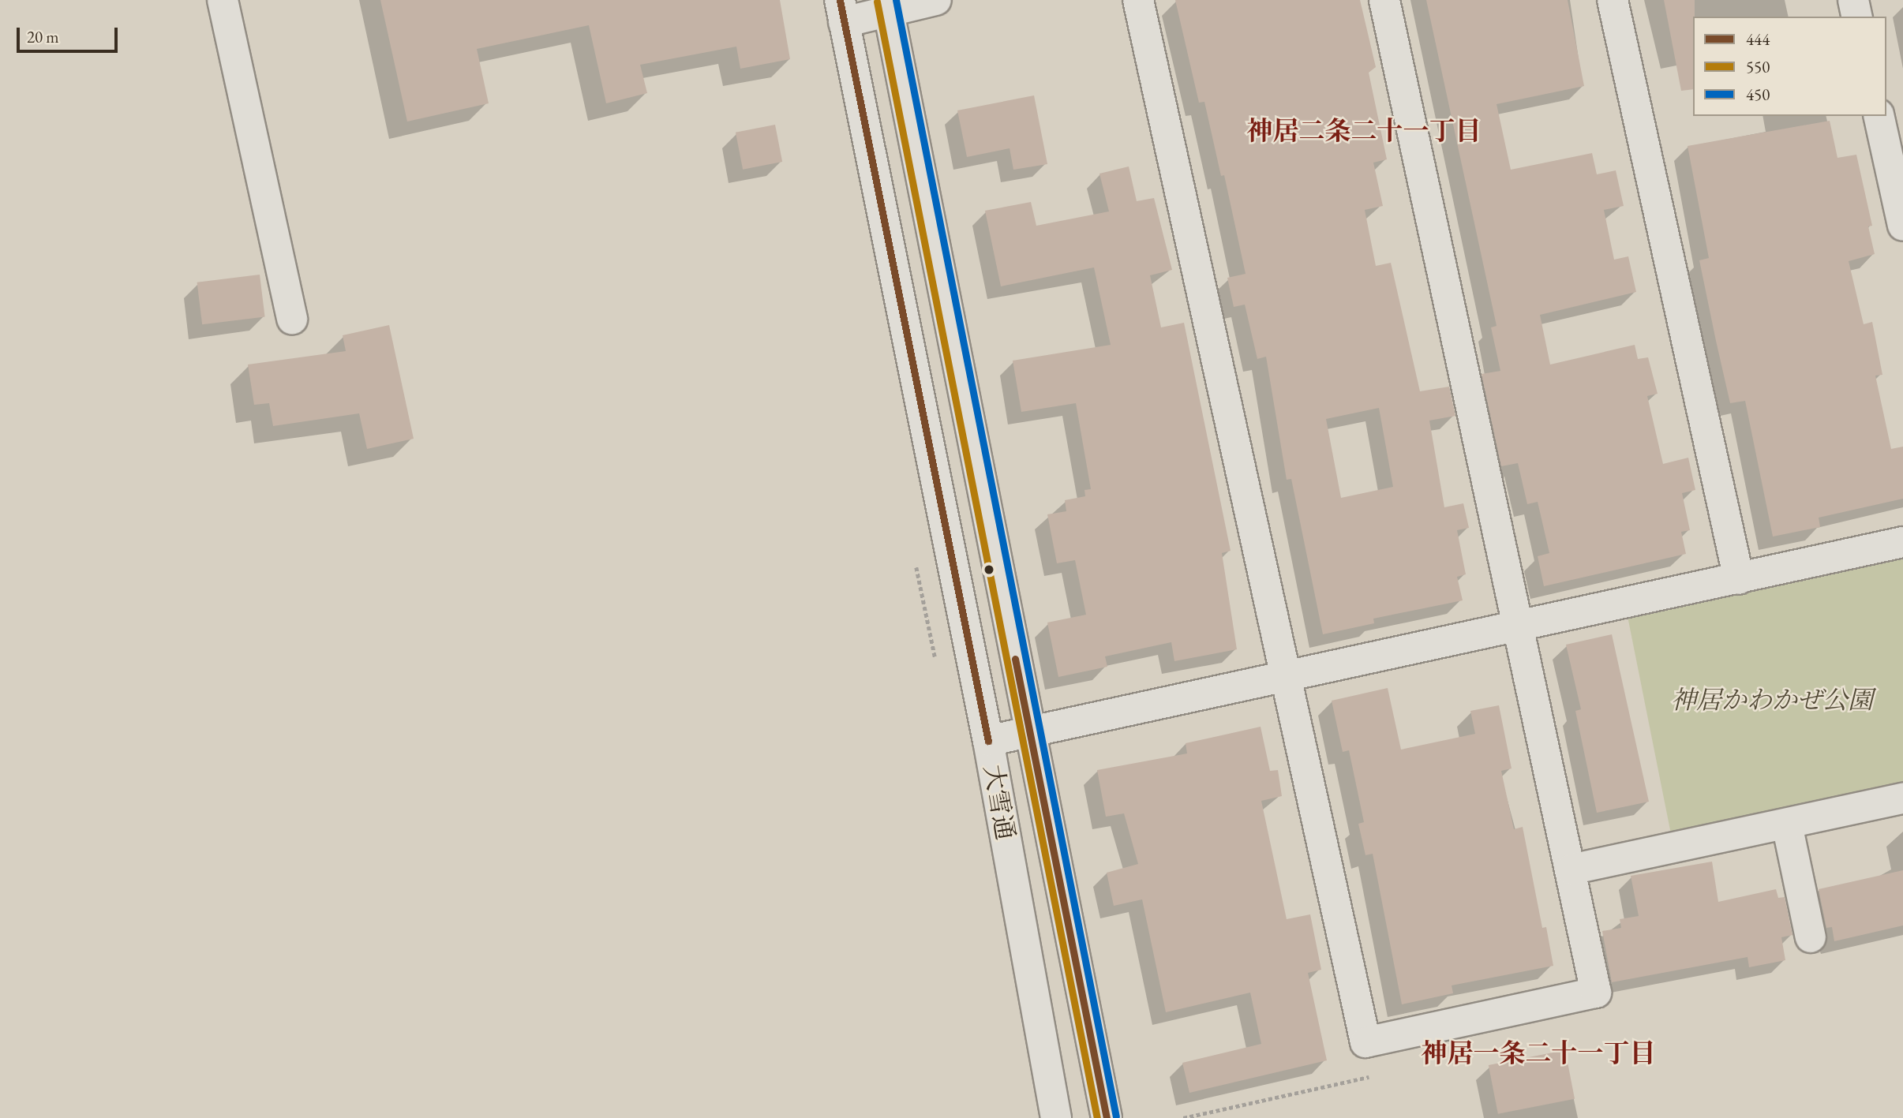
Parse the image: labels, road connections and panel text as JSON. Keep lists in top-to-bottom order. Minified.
{"streets":{"street":["大雪通"]},"districts":["神居二条二十一丁目","神居一条二十一丁目"],"parks":["神居かわかぜ公園"],"lines":["transit line 444","transit line 450","transit line 550"],"legend":["444","550","450"],"scale_bar":"20 m"}
